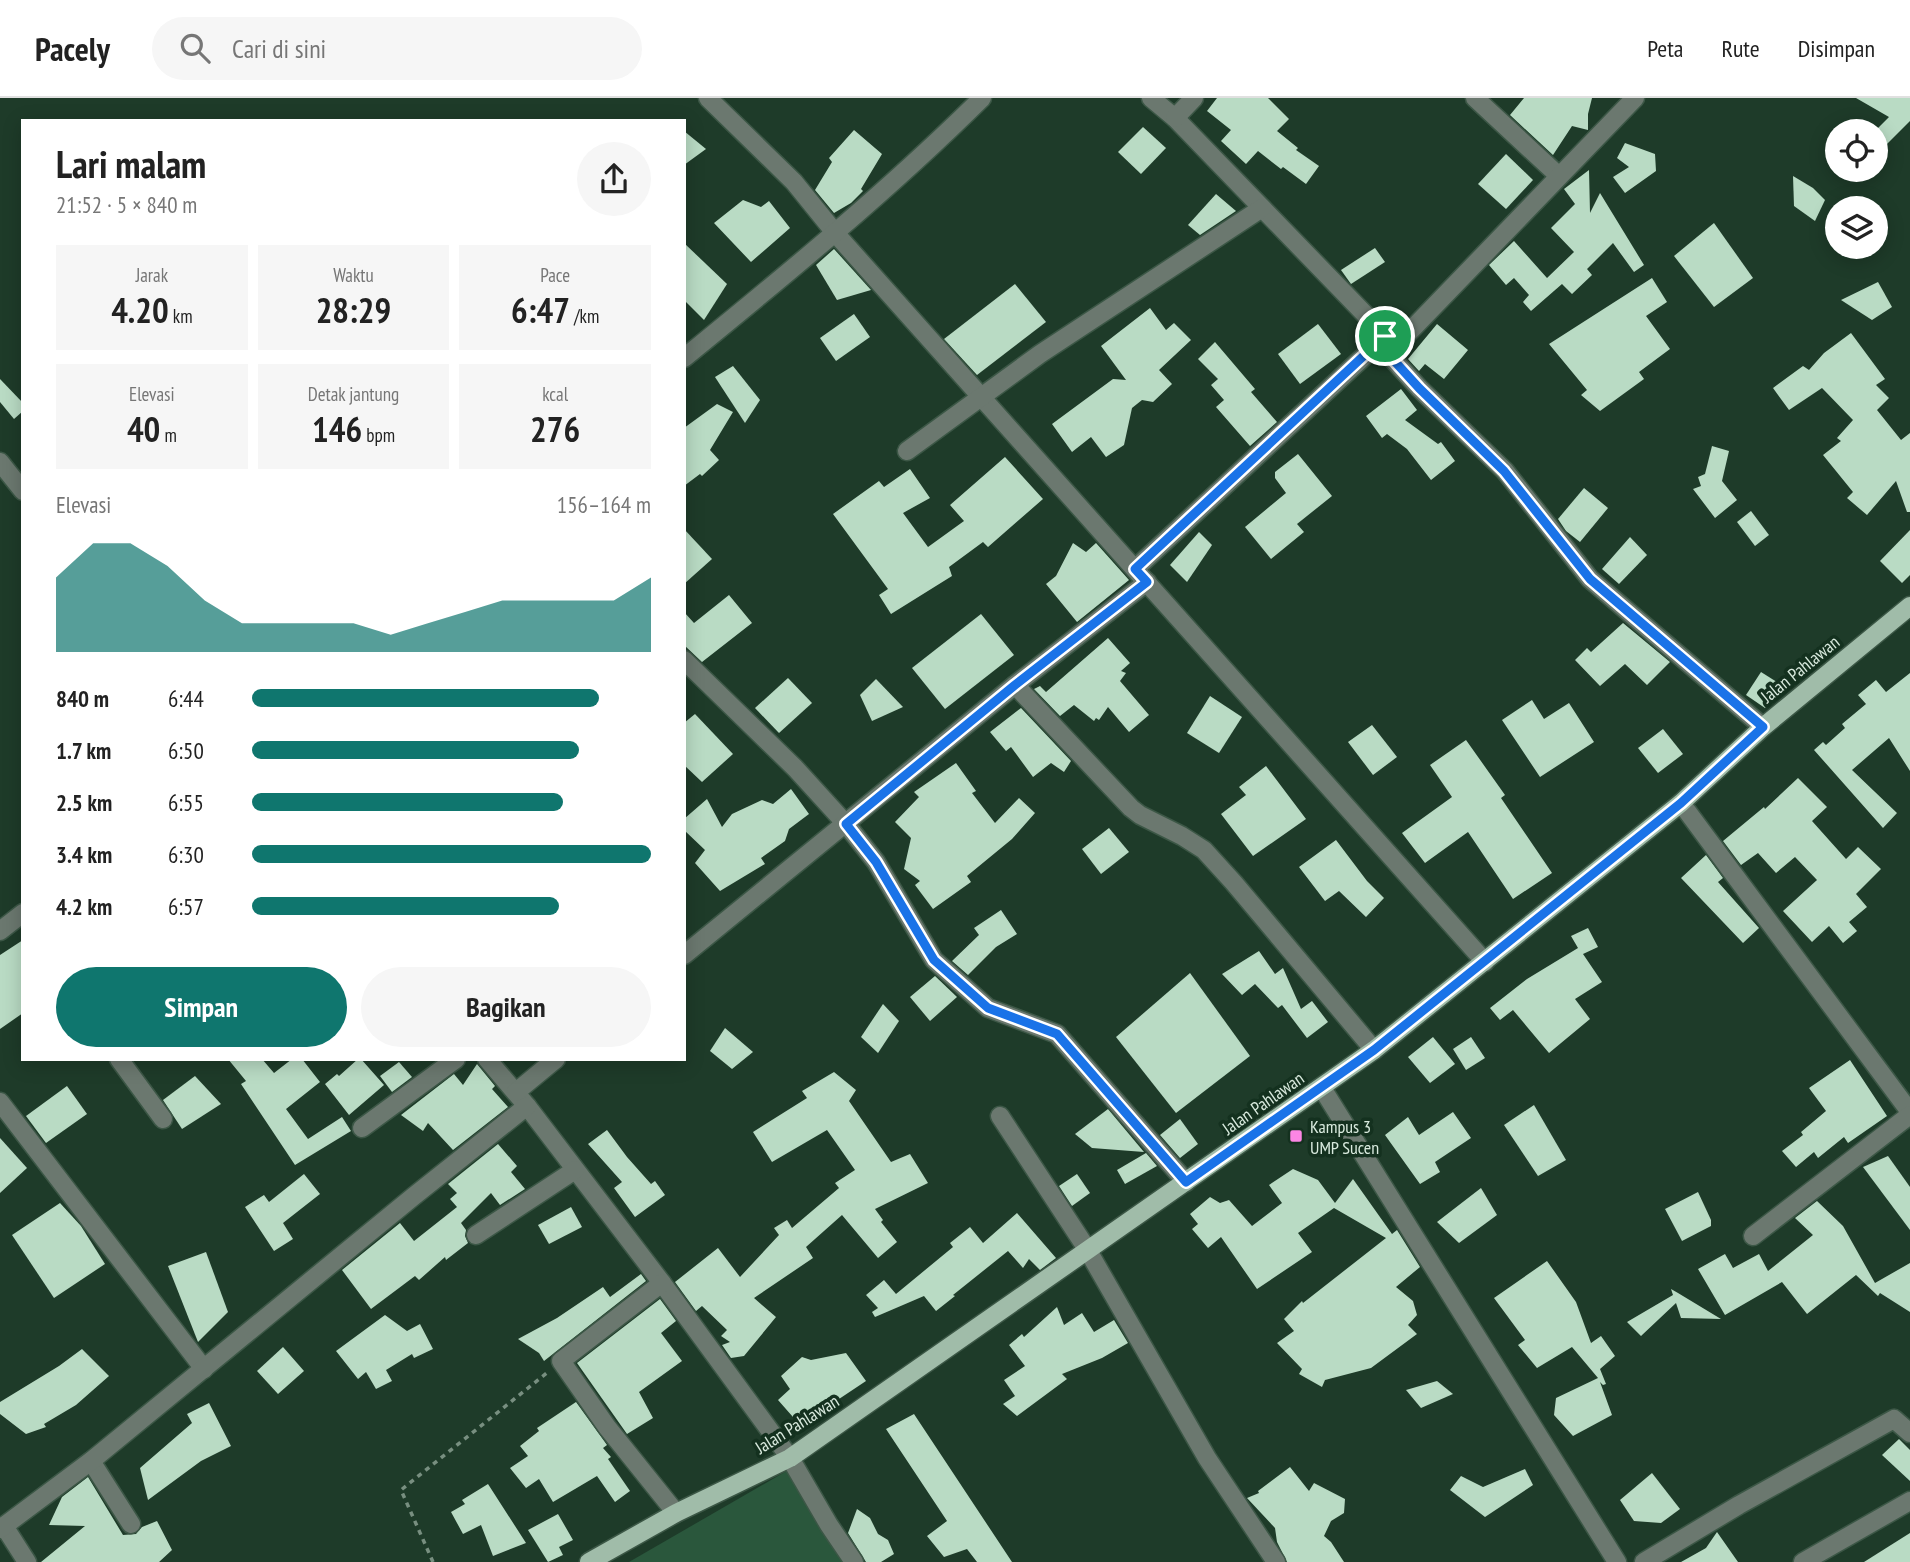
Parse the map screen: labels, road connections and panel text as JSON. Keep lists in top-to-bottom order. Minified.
{"streets":{"main road":["Jalan Pahlawan"]},"places":{"transit":["Kampus 3 UMP Sucen"]},"page":{"header":"Pacely","search":"Cari di sini","nav":["Peta","Rute","Disimpan"],"heading":["Lari malam","21:52 · 5 × 840 m"],"stats":[["Jarak","4.20 km"],["Waktu","28:29"],["Pace","6:47 /km"],["Elevasi","40 m"],["Detak jantung","146 bpm"],["kcal","276"]],"chart":["Elevasi","156–164 m"],"list":[{"name":"840 m","note":"6:44"},{"name":"1.7 km","note":"6:50"},{"name":"2.5 km","note":"6:55"},{"name":"3.4 km","note":"6:30"},{"name":"4.2 km","note":"6:57"}],"buttons":["Simpan","Bagikan"]}}
